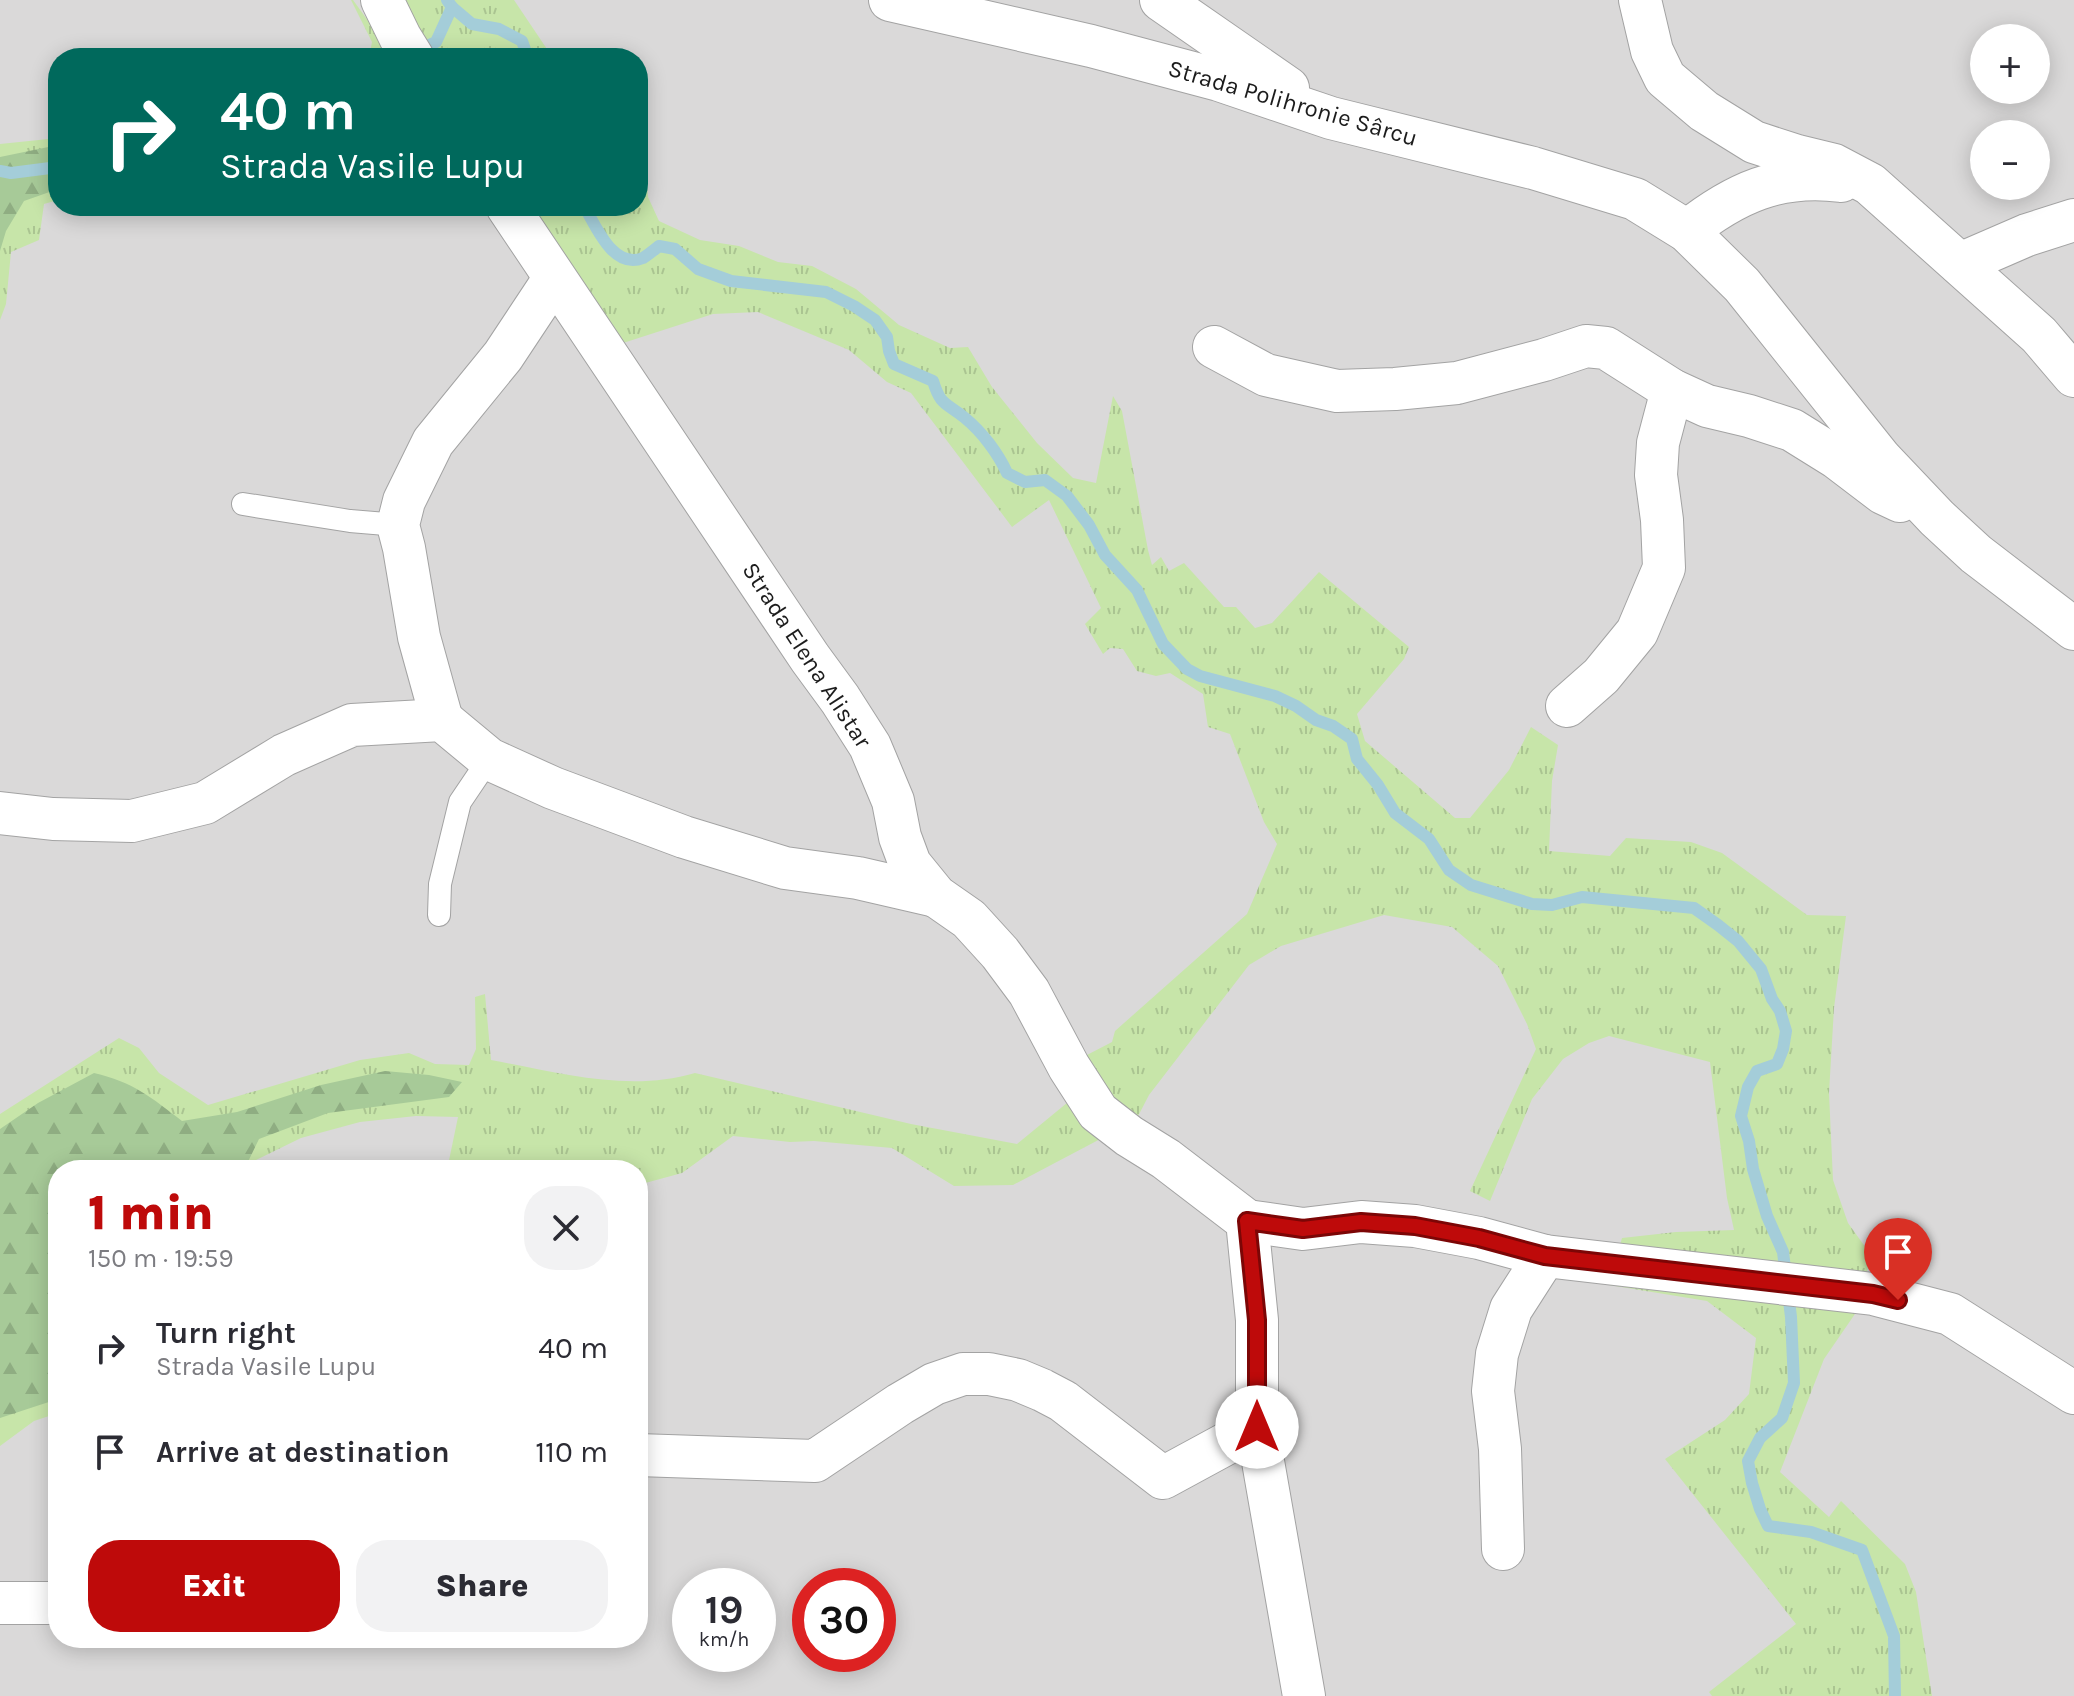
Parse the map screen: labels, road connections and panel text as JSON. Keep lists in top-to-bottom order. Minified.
{"streets":{"street":["Strada Polihronie Sârcu","Strada Elena Alistar"]},"page":{"map_buttons":["+","−"],"turn":["40 m","Strada Vasile Lupu"],"heading":["1 min","150 m · 19:59"],"list":[{"name":"Turn right","note":"Strada Vasile Lupu","value":"40 m"},{"name":"Arrive at destination","value":"110 m"}],"buttons":["Exit","Share"],"speed":"19 km/h","limit":"30"}}
